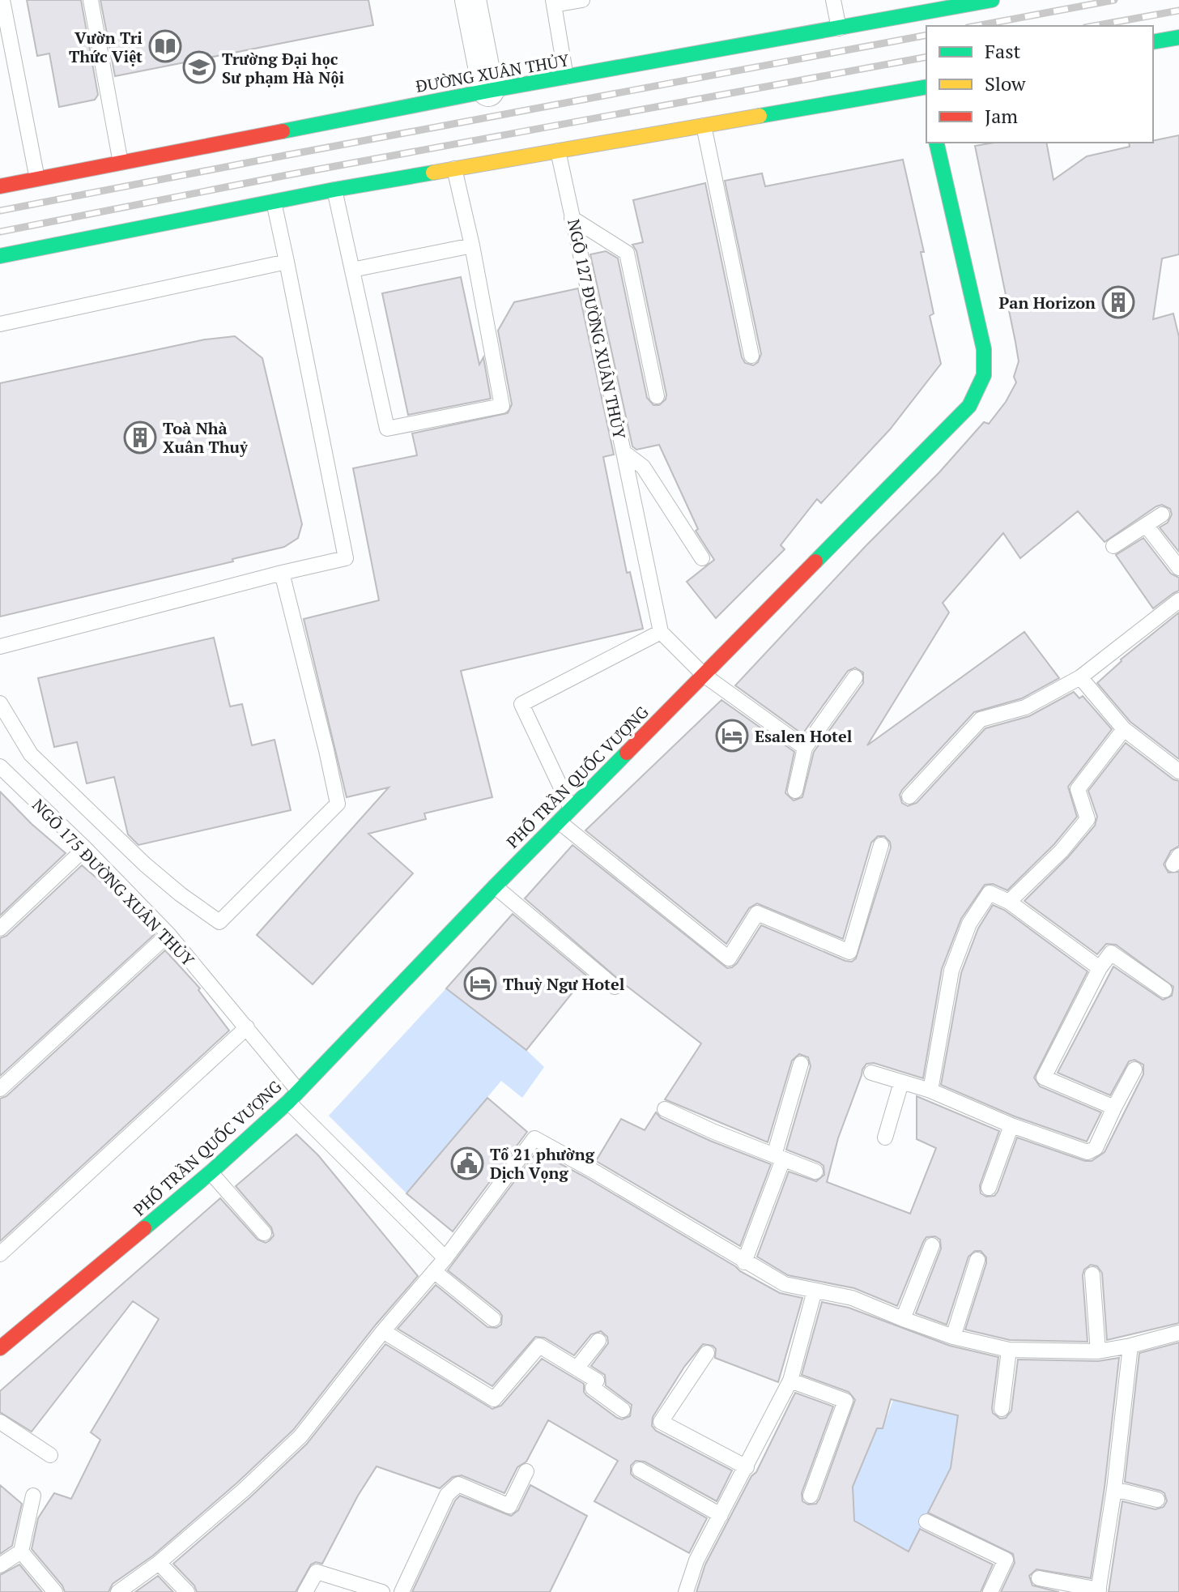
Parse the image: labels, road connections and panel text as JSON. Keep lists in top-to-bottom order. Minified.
{"streets":{"main road":["ĐƯỜNG XUÂN THỦY","PHỐ TRẦN QUỐC VƯỢNG"],"lane":["NGÕ 127 ĐƯỜNG XUÂN THỦY","NGÕ 175 ĐƯỜNG XUÂN THỦY"]},"crossings":[["PHỐ TRẦN QUỐC VƯỢNG","NGÕ 175 ĐƯỜNG XUÂN THỦY"]],"places":{"library":["Vườn Tri Thức Việt"],"school or university":["Trường Đại học Sư phạm Hà Nội"],"building":["Pan Horizon","Toà Nhà Xuân Thuỷ"],"hotel":["Esalen Hotel","Thuỳ Ngư Hotel"],"public building":["Tổ 21 phường Dịch Vọng"]},"legend":["Fast","Slow","Jam"]}
